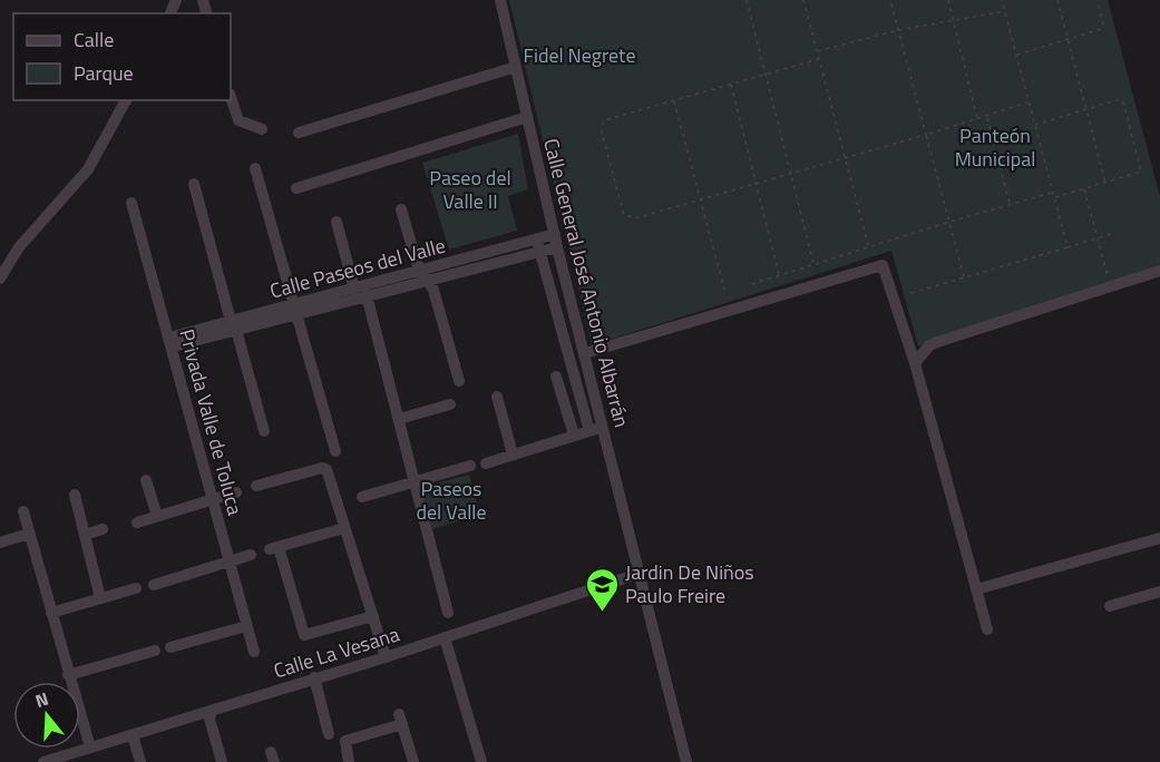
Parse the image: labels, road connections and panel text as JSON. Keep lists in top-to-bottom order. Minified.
{"streets":{"street":["Calle Paseos del Valle","Calle General José Antonio Albarrán","Privada Valle de Toluca","Calle La Vesana"]},"crossings":[["Calle Paseos del Valle","Calle General José Antonio Albarrán"],["Calle Paseos del Valle","Privada Valle de Toluca"],["Calle General José Antonio Albarrán","Calle La Vesana"]],"parks":["Fidel Negrete","Panteón Municipal","Paseo del Valle II","Paseos del Valle"],"places":{"school or university":["Jardin De Niños Paulo Freire"]},"legend":["Calle","Parque"],"north":"top"}
